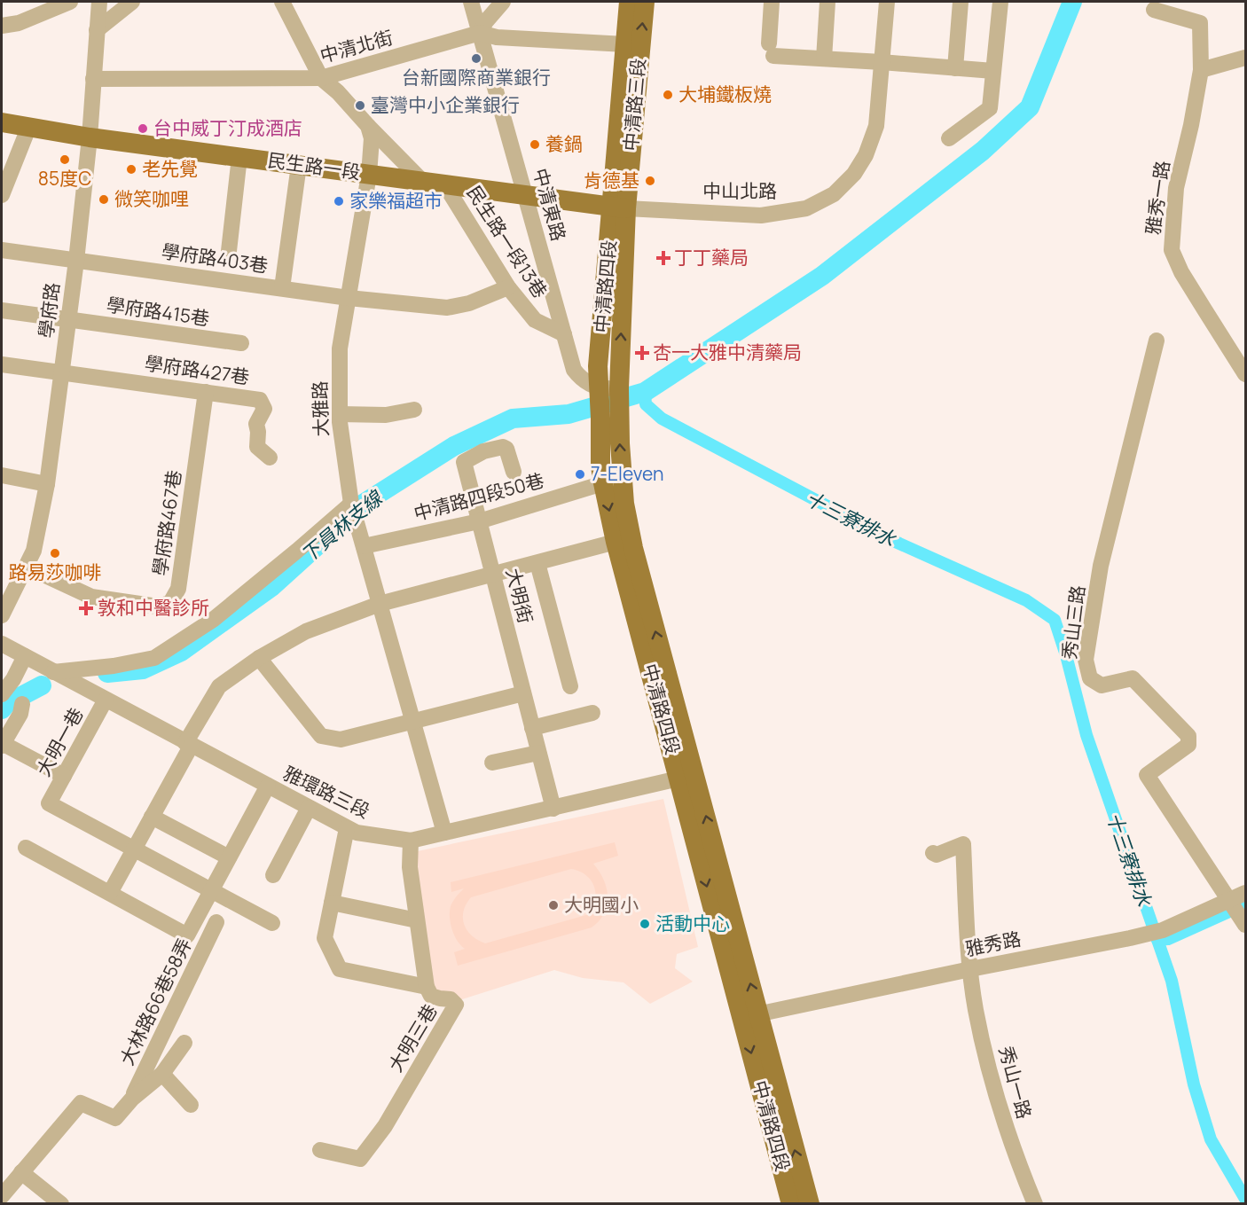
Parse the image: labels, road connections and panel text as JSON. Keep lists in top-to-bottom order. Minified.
{"streets":{"main road":["中清路三段","民生路一段","中清路四段"],"street":["中清北街","中山北路","雅秀一路","中清東路","民生路一段13巷","學府路403巷","學府路","學府路415巷","學府路427巷","大雅路","中清路四段50巷","學府路467巷","大明街","秀山三路","大明一巷","雅環路三段","雅秀路","大林路66巷58弄","大明三巷","秀山一路"]},"crossings":[["中清北街","中清路三段"],["中清北街","中清東路"],["中清北街","學府路"],["中清路三段","民生路一段"],["中清路三段","中山北路"],["中清路三段","中清路四段"],["民生路一段","中山北路"],["民生路一段","中清東路"],["民生路一段","民生路一段13巷"],["民生路一段","中清路四段"],["民生路一段","學府路"],["民生路一段","大雅路"],["中山北路","中清路四段"],["中清東路","民生路一段13巷"],["中清東路","中清路四段"],["民生路一段13巷","學府路403巷"],["學府路403巷","學府路"],["學府路403巷","大雅路"],["中清路四段","中清路四段50巷"],["中清路四段","雅環路三段"],["中清路四段","雅秀路"],["學府路","學府路415巷"],["學府路","學府路427巷"],["學府路","學府路467巷"],["學府路427巷","學府路467巷"],["大雅路","中清路四段50巷"],["大雅路","雅環路三段"],["中清路四段50巷","大明街"],["大明街","雅環路三段"],["秀山三路","雅秀路"],["大明一巷","雅環路三段"],["雅環路三段","大明三巷"],["雅秀路","秀山一路"]],"water":["十三寮排水","下員林支線"],"places":{"other":["台新國際商業銀行","大埔鐵板燒","臺灣中小企業銀行","台中威丁汀成酒店","養鍋","85度C","老先覺","肯德基","微笑咖哩","家樂福超市","7-Eleven","路易莎咖啡","大明國小","活動中心"],"health":["丁丁藥局","杏一大雅中清藥局","敦和中醫診所"]}}
